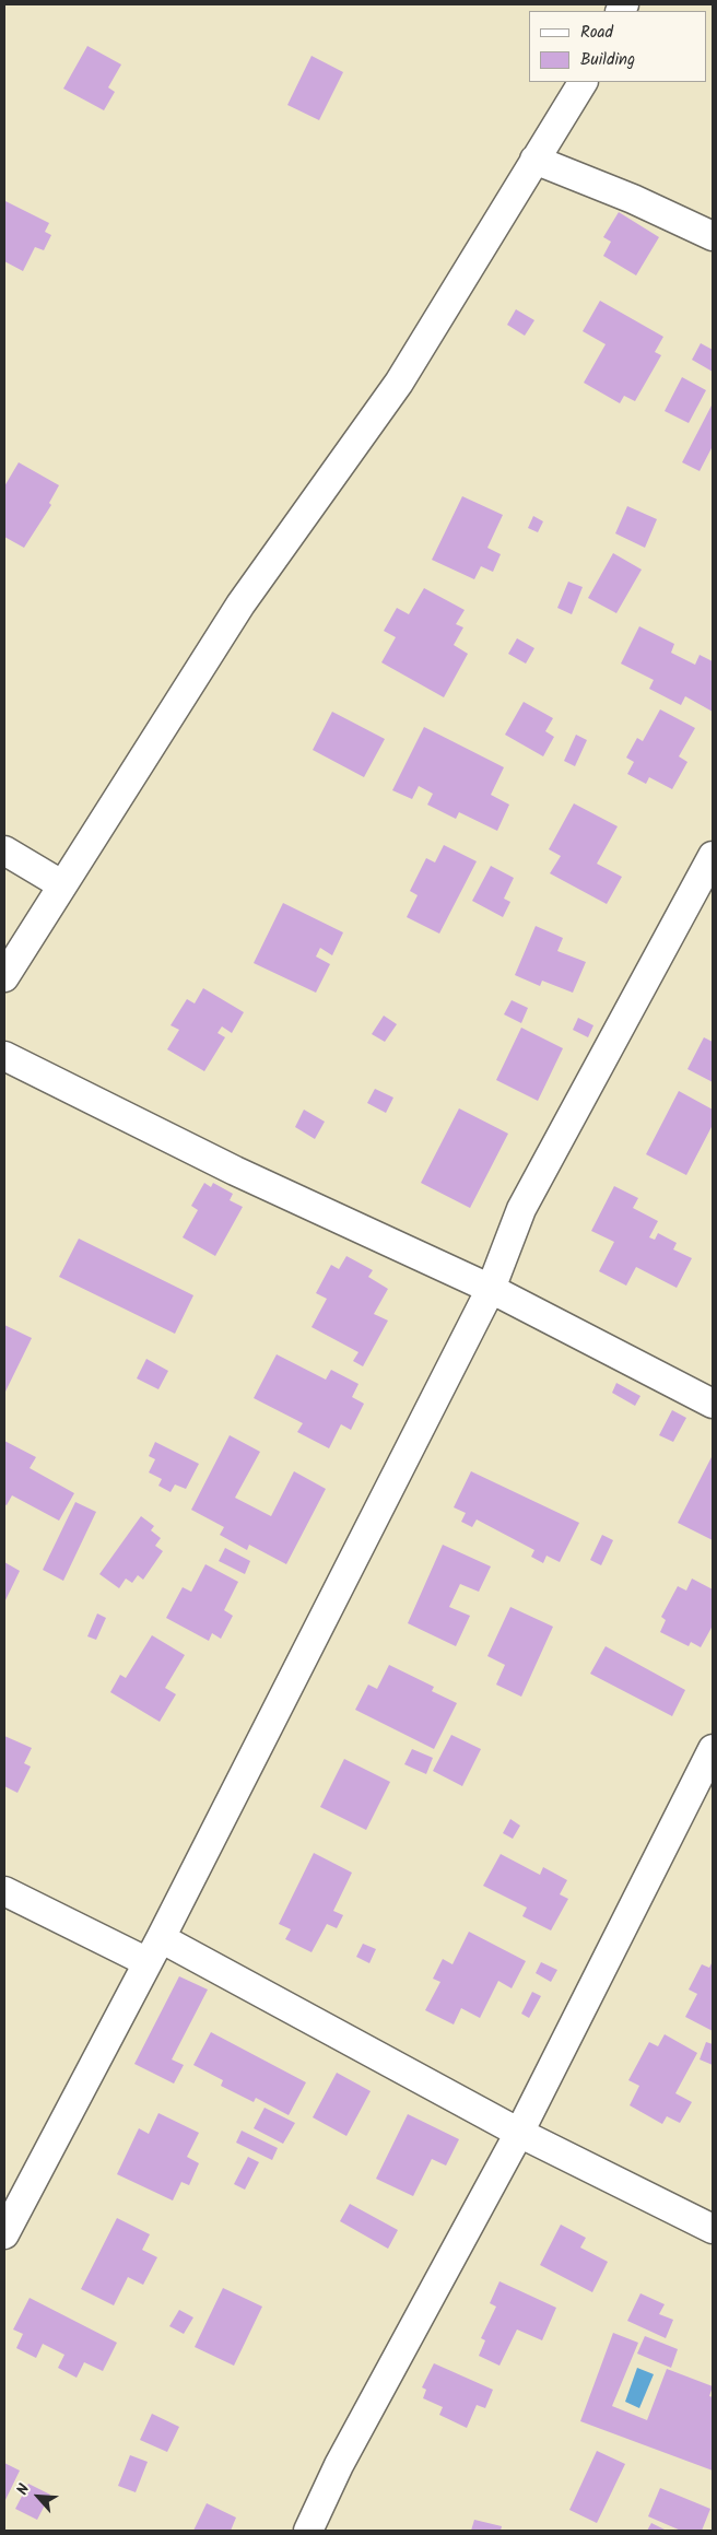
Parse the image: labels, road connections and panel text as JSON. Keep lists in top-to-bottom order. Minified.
{"legend":["Road","Building"],"north":"top left"}
